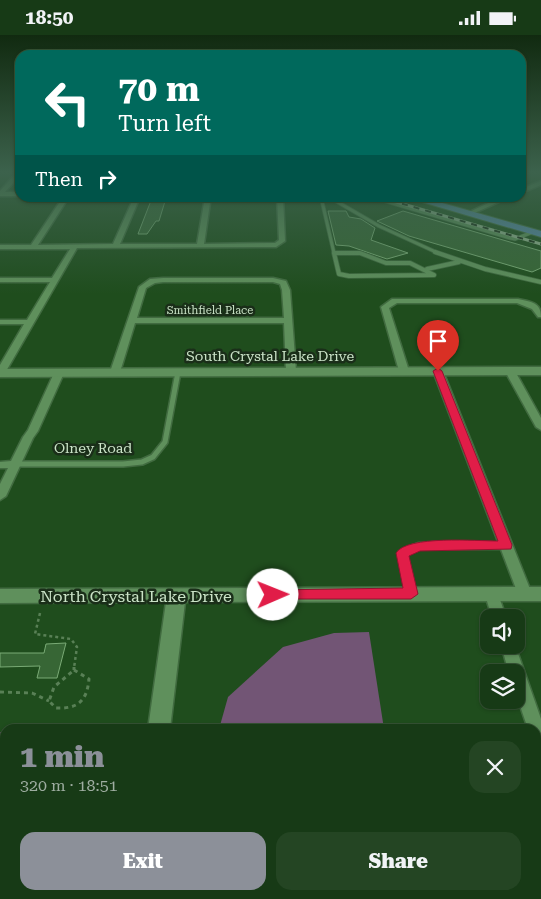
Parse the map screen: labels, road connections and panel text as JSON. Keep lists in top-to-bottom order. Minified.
{"streets":{"street":["Smithfield Place","South Crystal Lake Drive","Olney Road","North Crystal Lake Drive"]},"crossings":[["South Crystal Lake Drive","Olney Road"]],"page":{"status":"18:50","turn":["70 m","Turn left"],"then":"Then","heading":["1 min","320 m · 18:51"],"buttons":["Exit","Share"]}}
